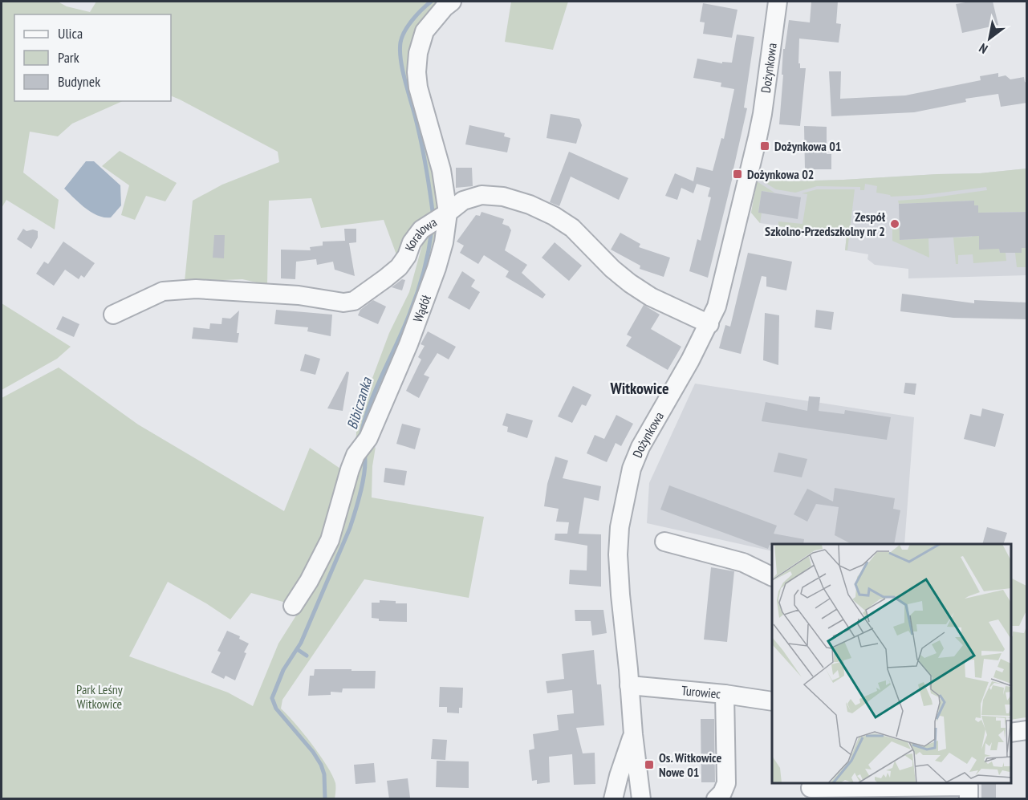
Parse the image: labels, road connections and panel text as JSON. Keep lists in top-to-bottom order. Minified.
{"streets":{"street":["Dożynkowa","Koralowa","Wądół","Turowiec"]},"crossings":[["Dożynkowa","Koralowa"],["Dożynkowa","Turowiec"],["Koralowa","Wądół"]],"districts":["Witkowice"],"water":["Bibiczanka"],"parks":["Park Leśny Witkowice"],"places":{"transit":["Dożynkowa 01","Dożynkowa 02","Os. Witkowice Nowe 01"],"other":["Zespół Szkolno-Przedszkolny nr 2"]},"legend":["Ulica","Park","Budynek"],"north":"bottom left"}
